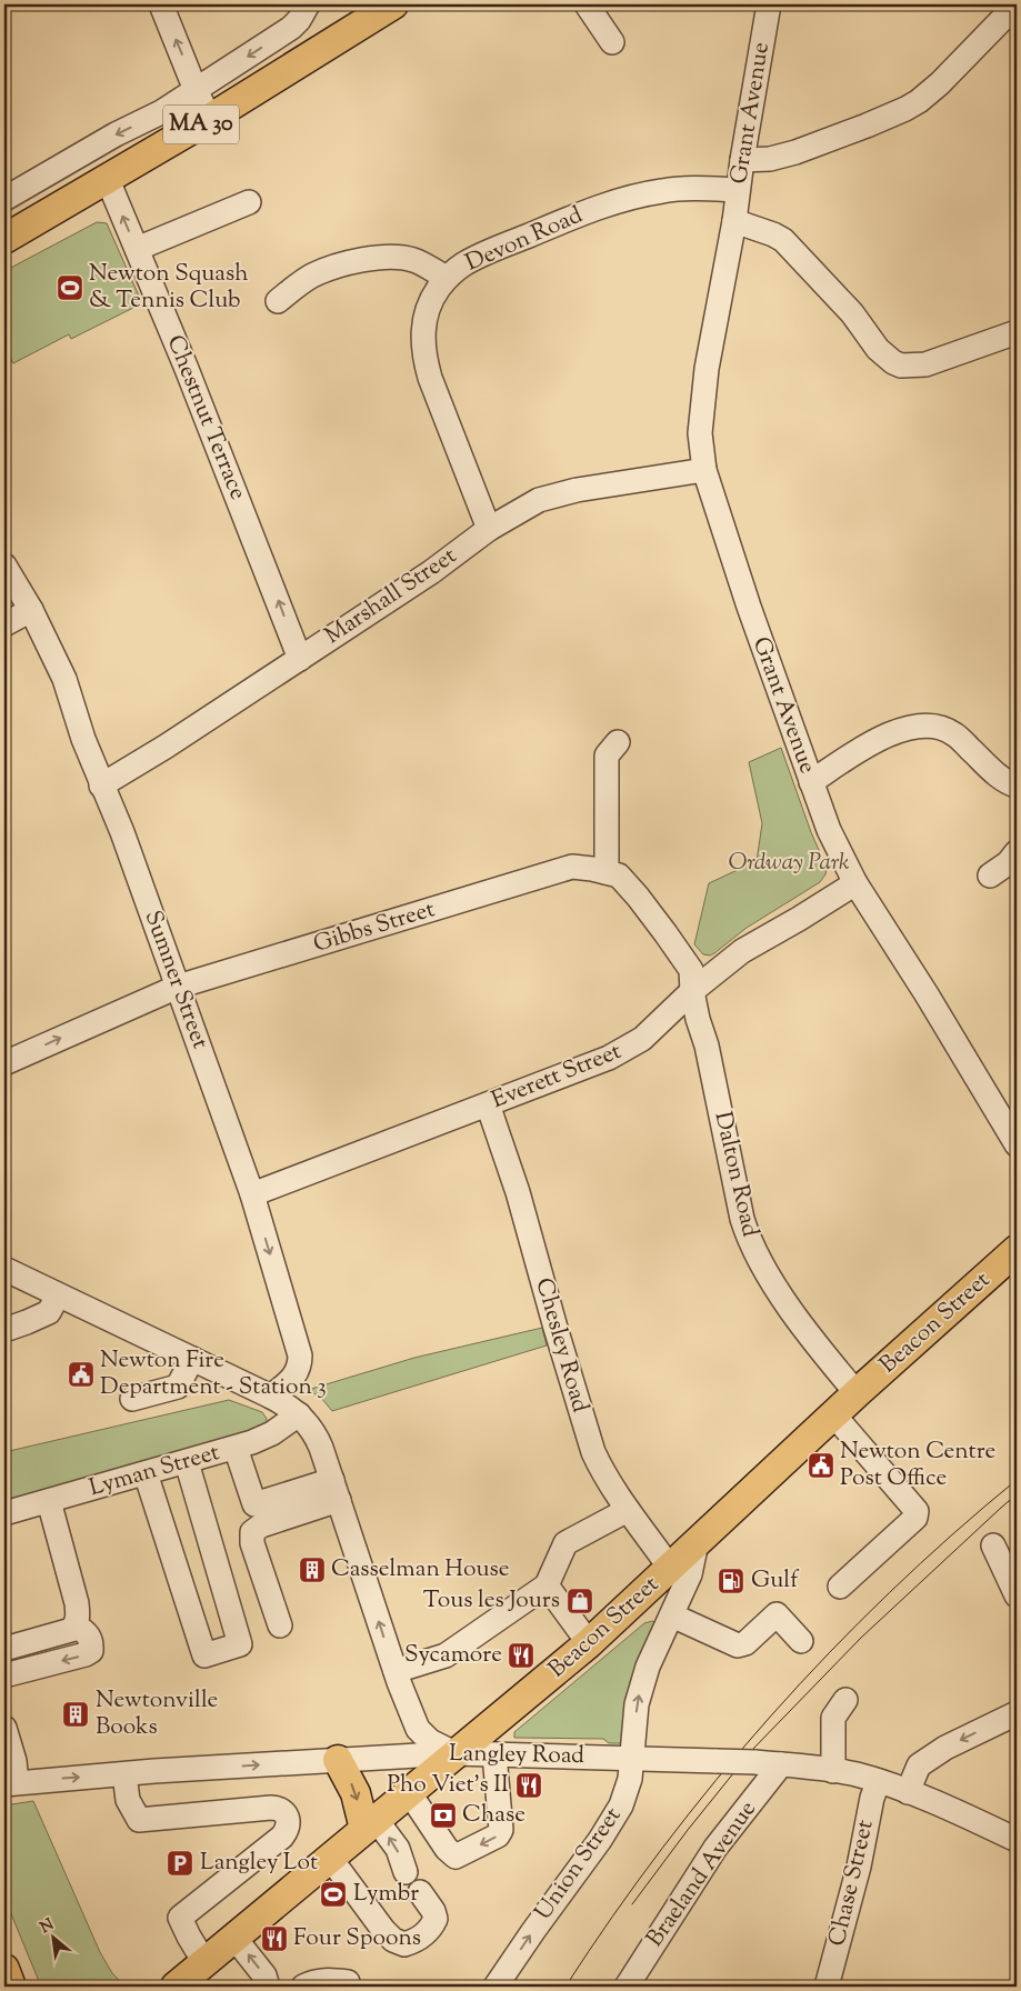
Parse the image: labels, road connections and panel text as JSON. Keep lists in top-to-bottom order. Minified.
{"streets":{"main road":["MA 30","Beacon Street"],"street":["Grant Avenue","Devon Road","Chestnut Terrace","Marshall Street","Gibbs Street","Sumner Street","Everett Street","Dalton Road","Chesley Road","Lyman Street","Langley Road","Union Street","Braeland Avenue","Chase Street"]},"crossings":[["Grant Avenue","Devon Road"],["Grant Avenue","Marshall Street"],["Grant Avenue","Everett Street"],["MA 30","Chestnut Terrace"],["Devon Road","Marshall Street"],["Chestnut Terrace","Marshall Street"],["Marshall Street","Sumner Street"],["Gibbs Street","Sumner Street"],["Gibbs Street","Everett Street"],["Gibbs Street","Dalton Road"],["Sumner Street","Everett Street"],["Everett Street","Dalton Road"],["Everett Street","Chesley Road"],["Dalton Road","Beacon Street"],["Beacon Street","Chesley Road"],["Beacon Street","Langley Road"],["Beacon Street","Union Street"],["Langley Road","Union Street"],["Langley Road","Braeland Avenue"],["Langley Road","Chase Street"]],"one_way":["Chestnut Terrace","Union Street"],"parks":["Ordway Park"],"places":{"sports":["Newton Squash & Tennis Club","Lymbr"],"public building":["Newton Fire Department - Station 3","Newton Centre Post Office"],"building":["Casselman House","Newtonville Books"],"fuel station":["Gulf"],"shop":["Tous les Jours"],"restaurant":["Sycamore","Pho Viet's II","Four Spoons"],"bank":["Chase"],"parking":["Langley Lot"]},"north":"top left"}
